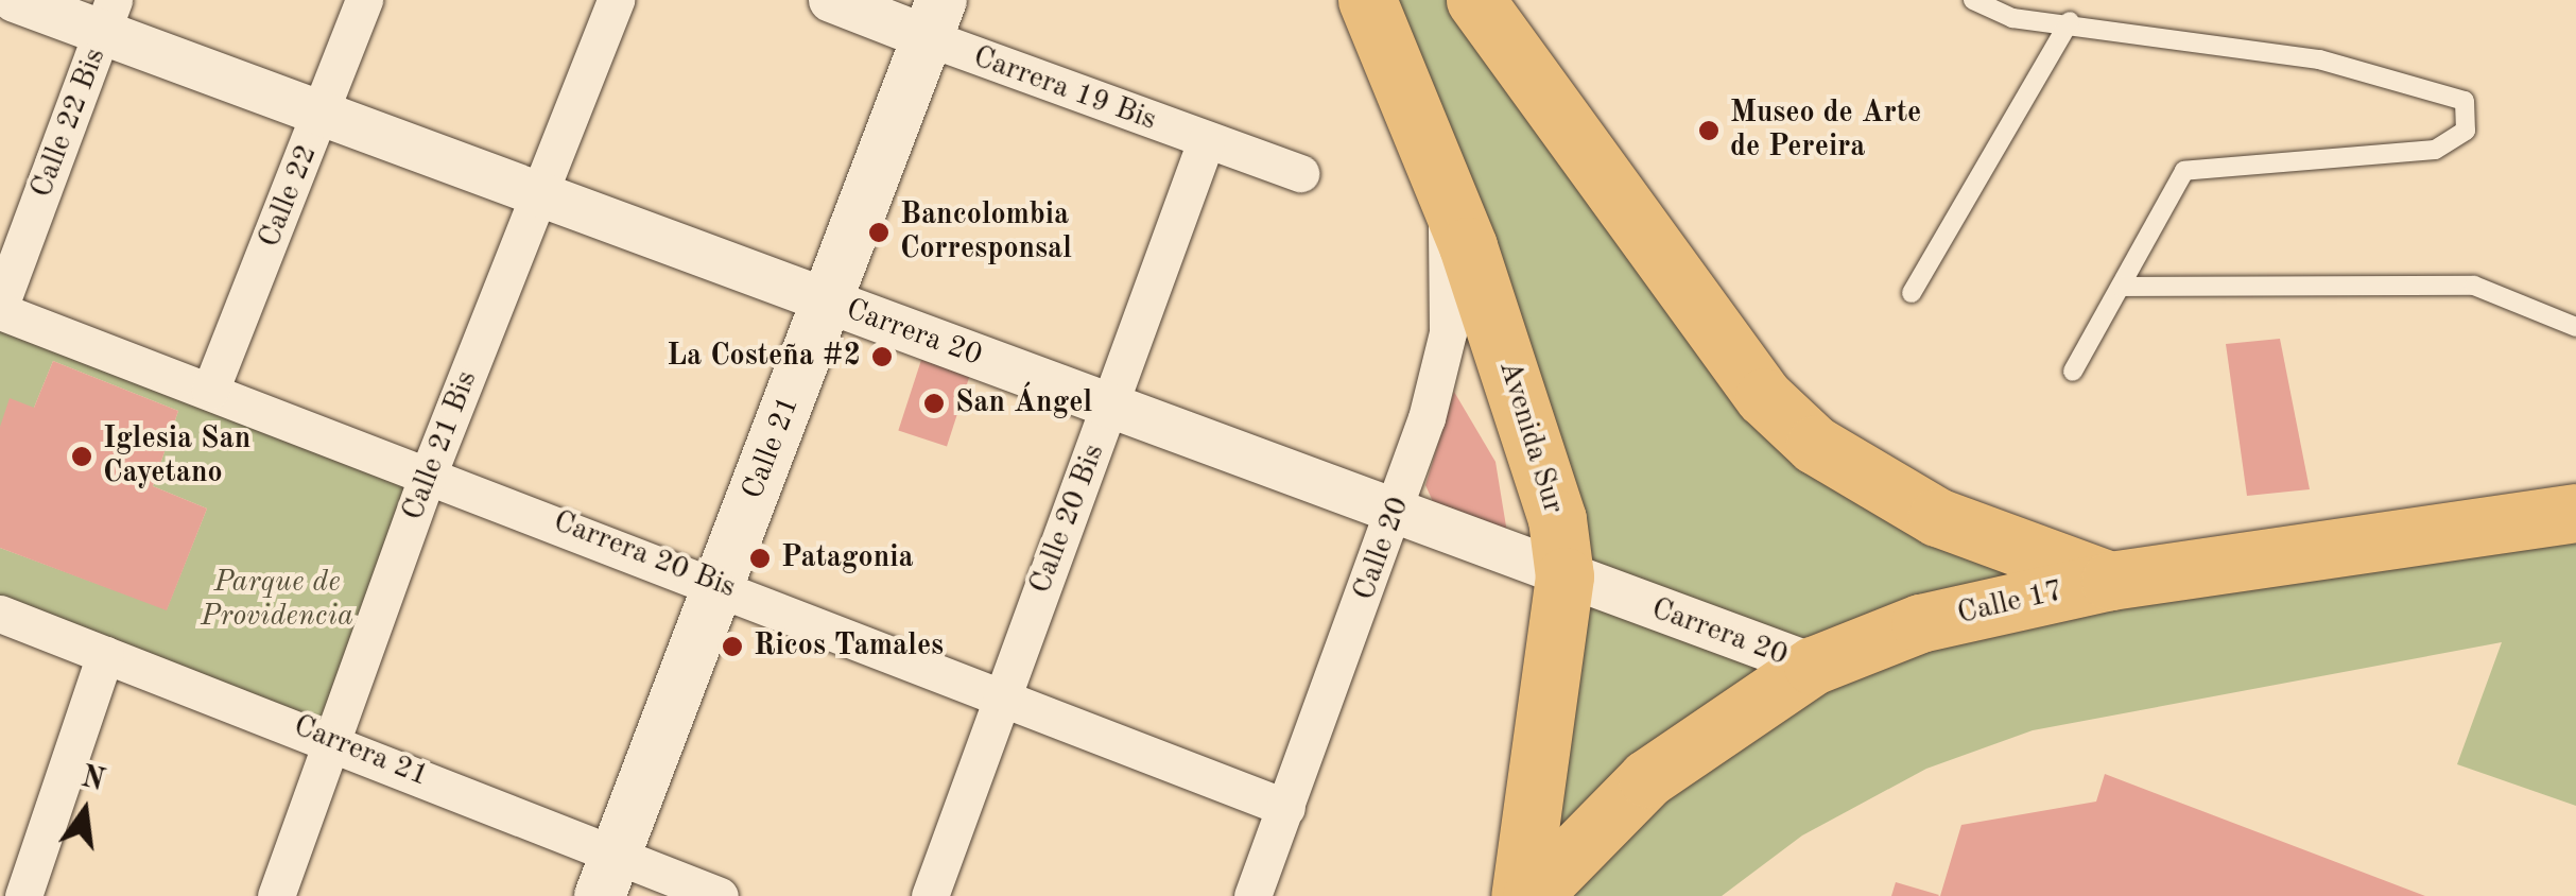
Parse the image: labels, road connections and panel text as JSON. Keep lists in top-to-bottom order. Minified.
{"streets":{"main road":["Avenida Sur","Calle 21","Calle 17"],"street":["Carrera 19 Bis","Calle 22 Bis","Calle 22","Carrera 20","Calle 21 Bis","Calle 20 Bis","Calle 20","Carrera 20 Bis","Carrera 21"]},"crossings":[["Carrera 19 Bis","Calle 21"],["Carrera 19 Bis","Calle 20 Bis"],["Calle 22 Bis","Carrera 20"],["Calle 22 Bis","Carrera 20 Bis"],["Calle 22","Carrera 20"],["Calle 22","Carrera 20 Bis"],["Carrera 20","Avenida Sur"],["Carrera 20","Calle 21 Bis"],["Carrera 20","Calle 21"],["Carrera 20","Calle 20 Bis"],["Carrera 20","Calle 20"],["Carrera 20","Calle 17"],["Avenida Sur","Calle 20"],["Calle 21 Bis","Carrera 20 Bis"],["Calle 21 Bis","Carrera 21"],["Calle 21","Carrera 20 Bis"],["Calle 21","Carrera 21"],["Calle 20 Bis","Carrera 20 Bis"],["Calle 20","Carrera 20 Bis"]],"parks":["Parque de Providencia"],"places":["Museo de Arte de Pereira","Bancolombia Corresponsal","La Costeña #2","San Ángel","Iglesia San Cayetano","Patagonia","Ricos Tamales"],"north":"top"}
